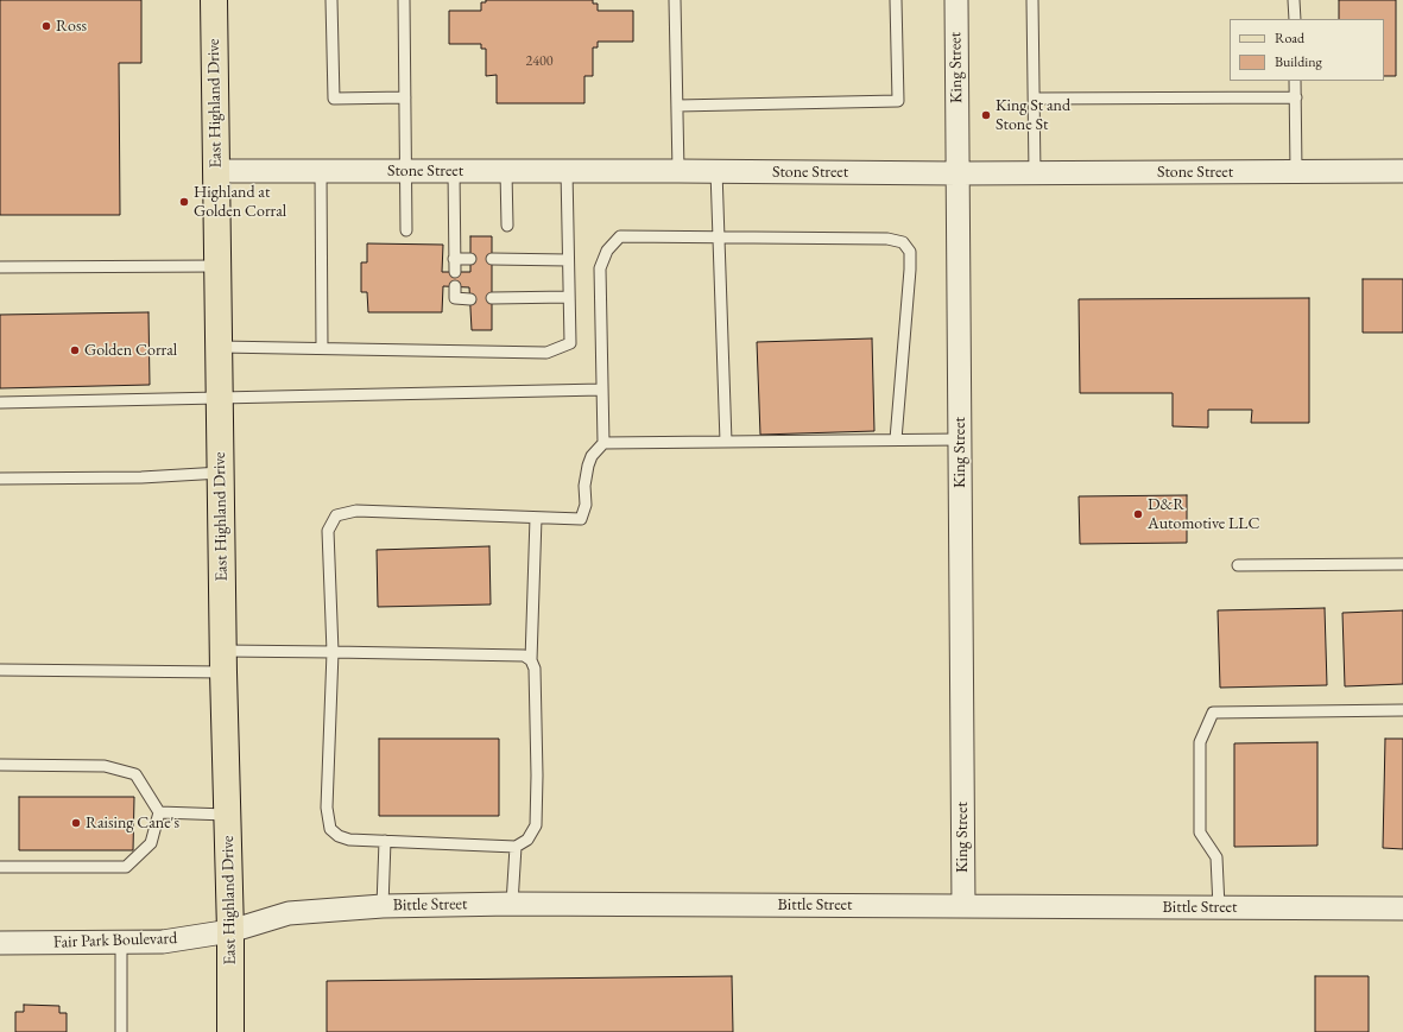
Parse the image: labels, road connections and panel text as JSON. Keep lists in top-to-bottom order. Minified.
{"streets":{"main road":["East Highland Drive"],"street":["King Street","Stone Street","Bittle Street","Fair Park Boulevard"]},"crossings":[["King Street","Stone Street"],["King Street","Bittle Street"],["East Highland Drive","Stone Street"],["East Highland Drive","Bittle Street"],["East Highland Drive","Fair Park Boulevard"],["Bittle Street","Fair Park Boulevard"]],"places":["Ross","King St and Stone St","Highland at Golden Corral","Golden Corral","D&R Automotive LLC","Raising Cane's"],"house_numbers":["2400"],"legend":["Road","Building"]}
